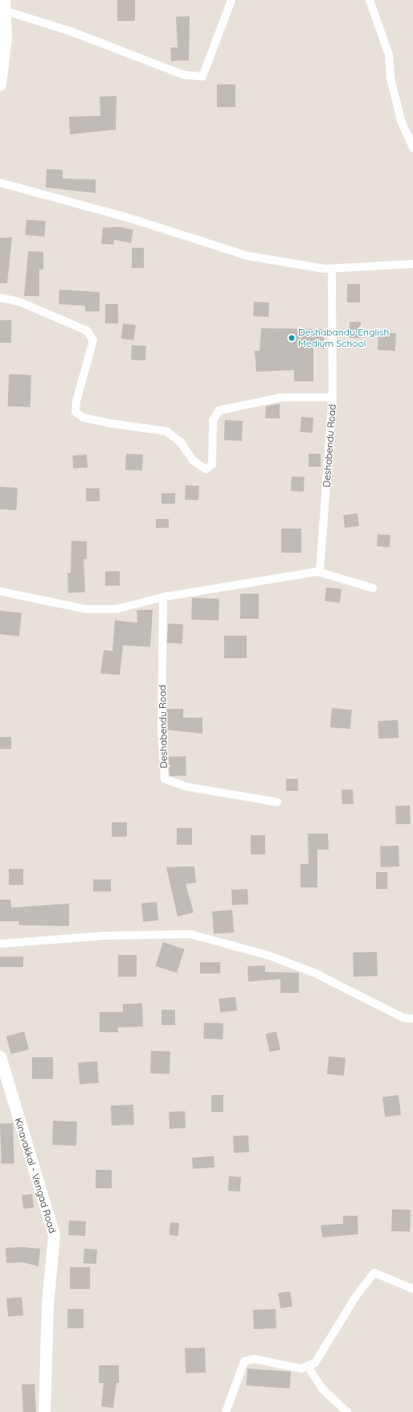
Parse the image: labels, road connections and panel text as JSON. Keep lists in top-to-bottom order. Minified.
{"streets":{"main road":["Kinavakkal - Vengad Road"],"street":["Deshabendu Road"]},"places":["Deshabandu English Medium School"]}
